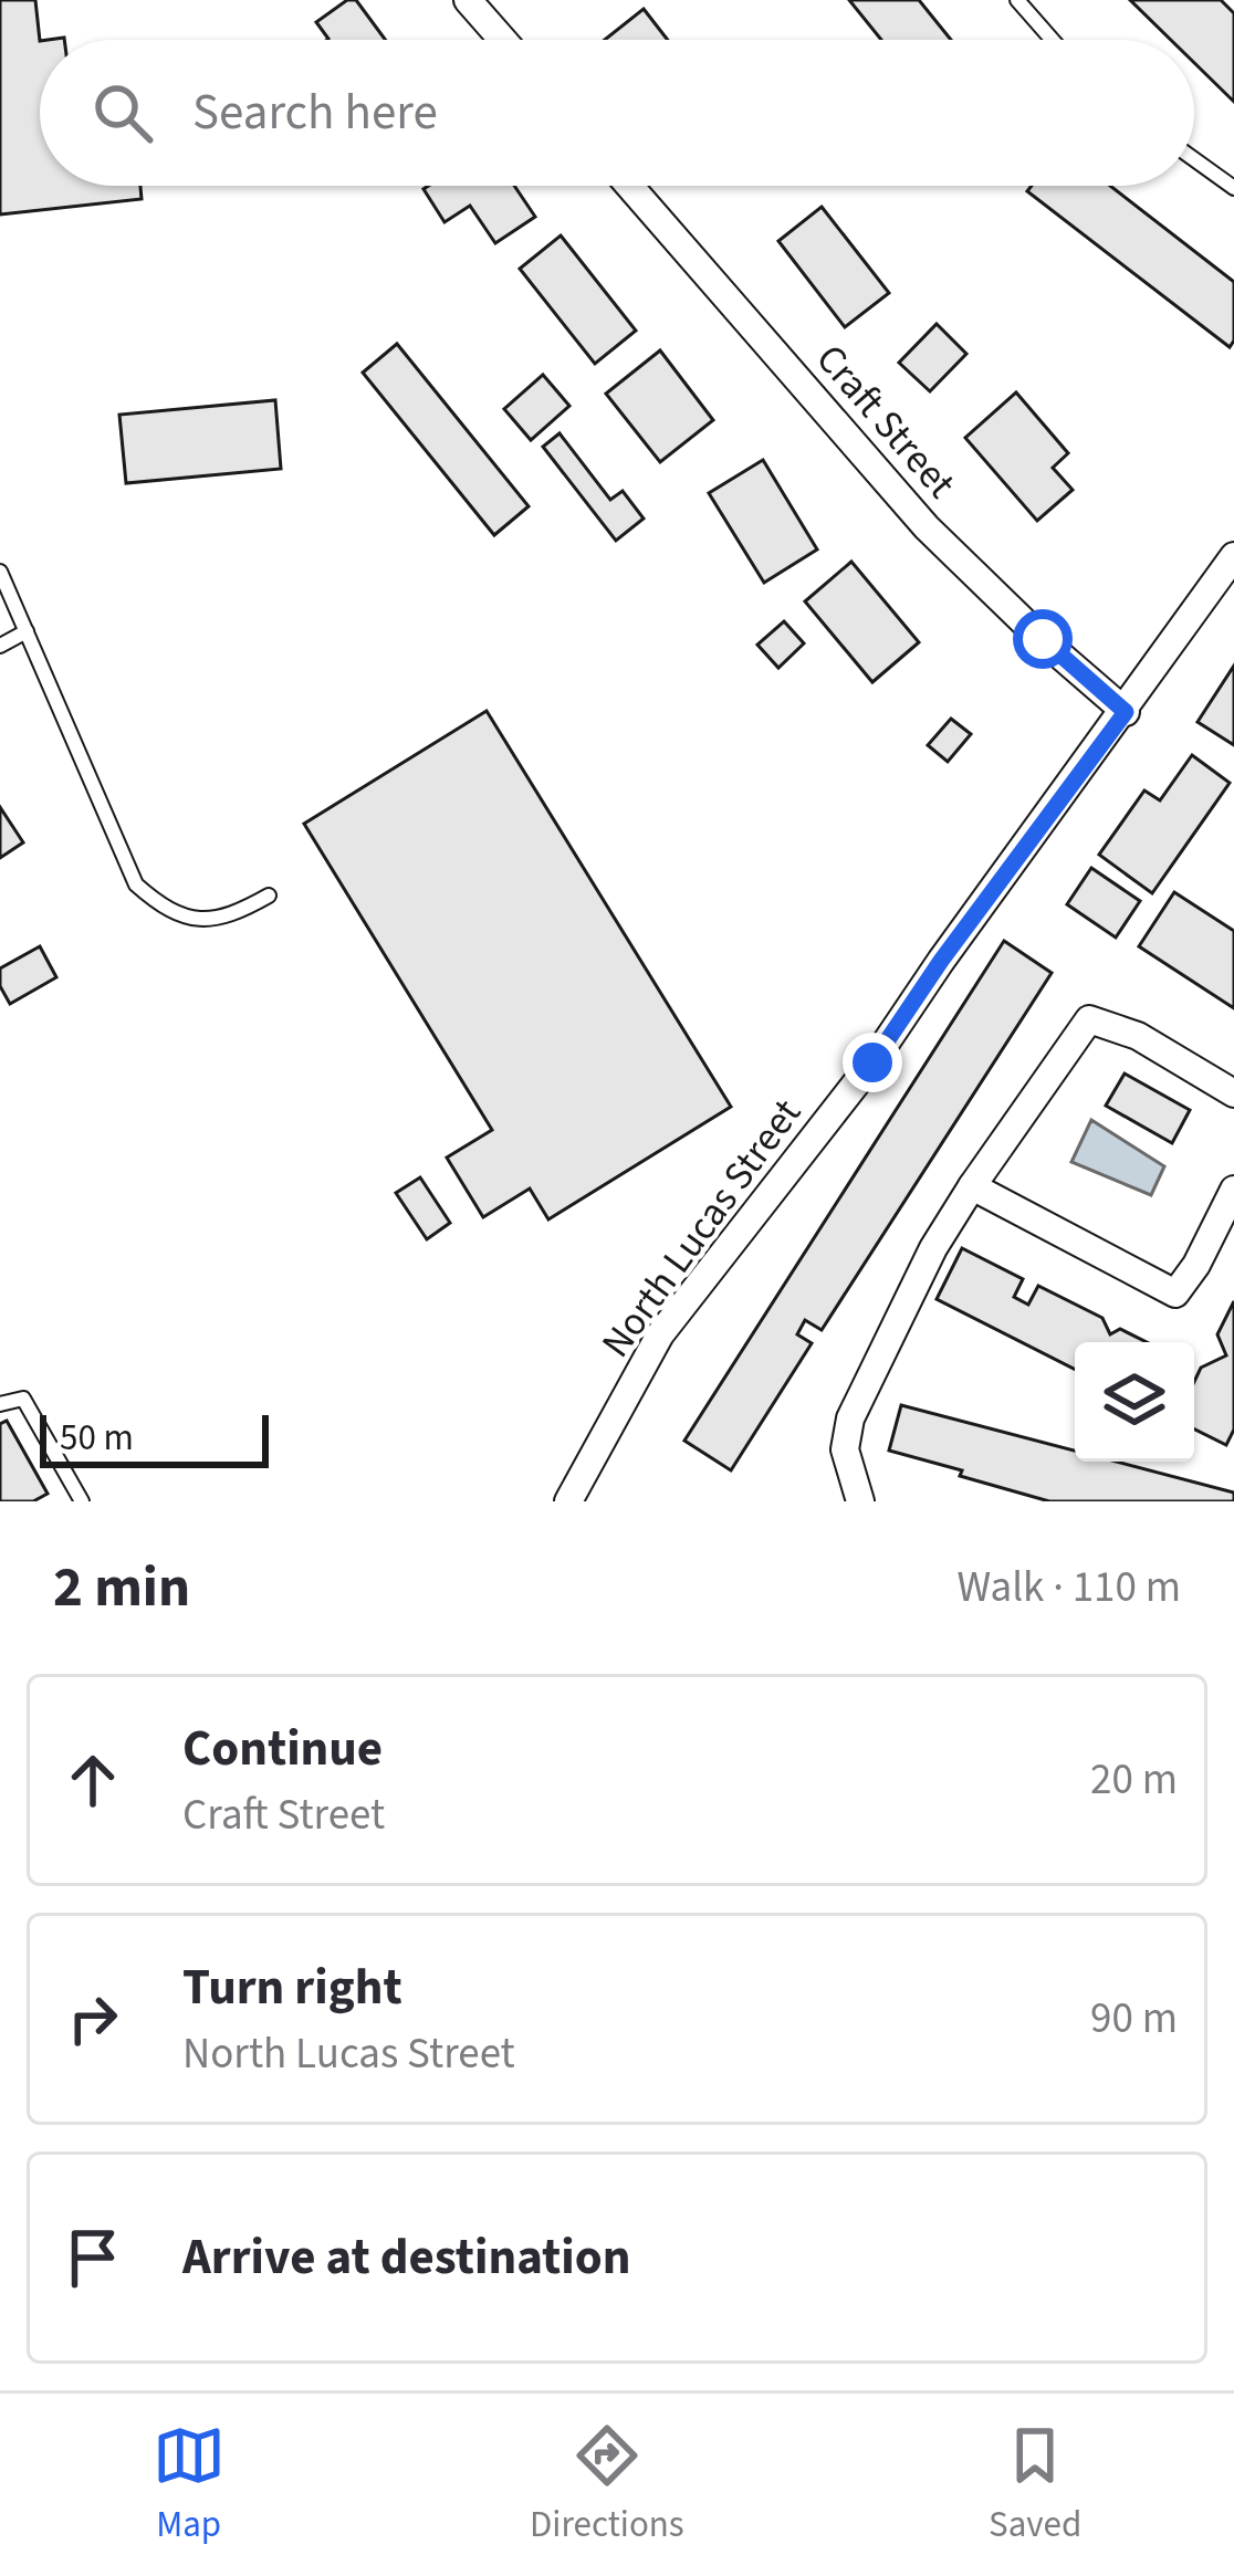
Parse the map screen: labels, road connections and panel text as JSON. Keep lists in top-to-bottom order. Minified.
{"streets":{"street":["Craft Street","North Lucas Street"]},"crossings":[["Craft Street","North Lucas Street"]],"scale_bar":"50 m","page":{"search":"Search here","scale":"50 m","heading":["2 min","Walk · 110 m"],"list":[["Continue","Craft Street","20 m"],["Turn right","North Lucas Street","90 m"],"Arrive at destination"],"nav":["Map","Directions","Saved"]}}
